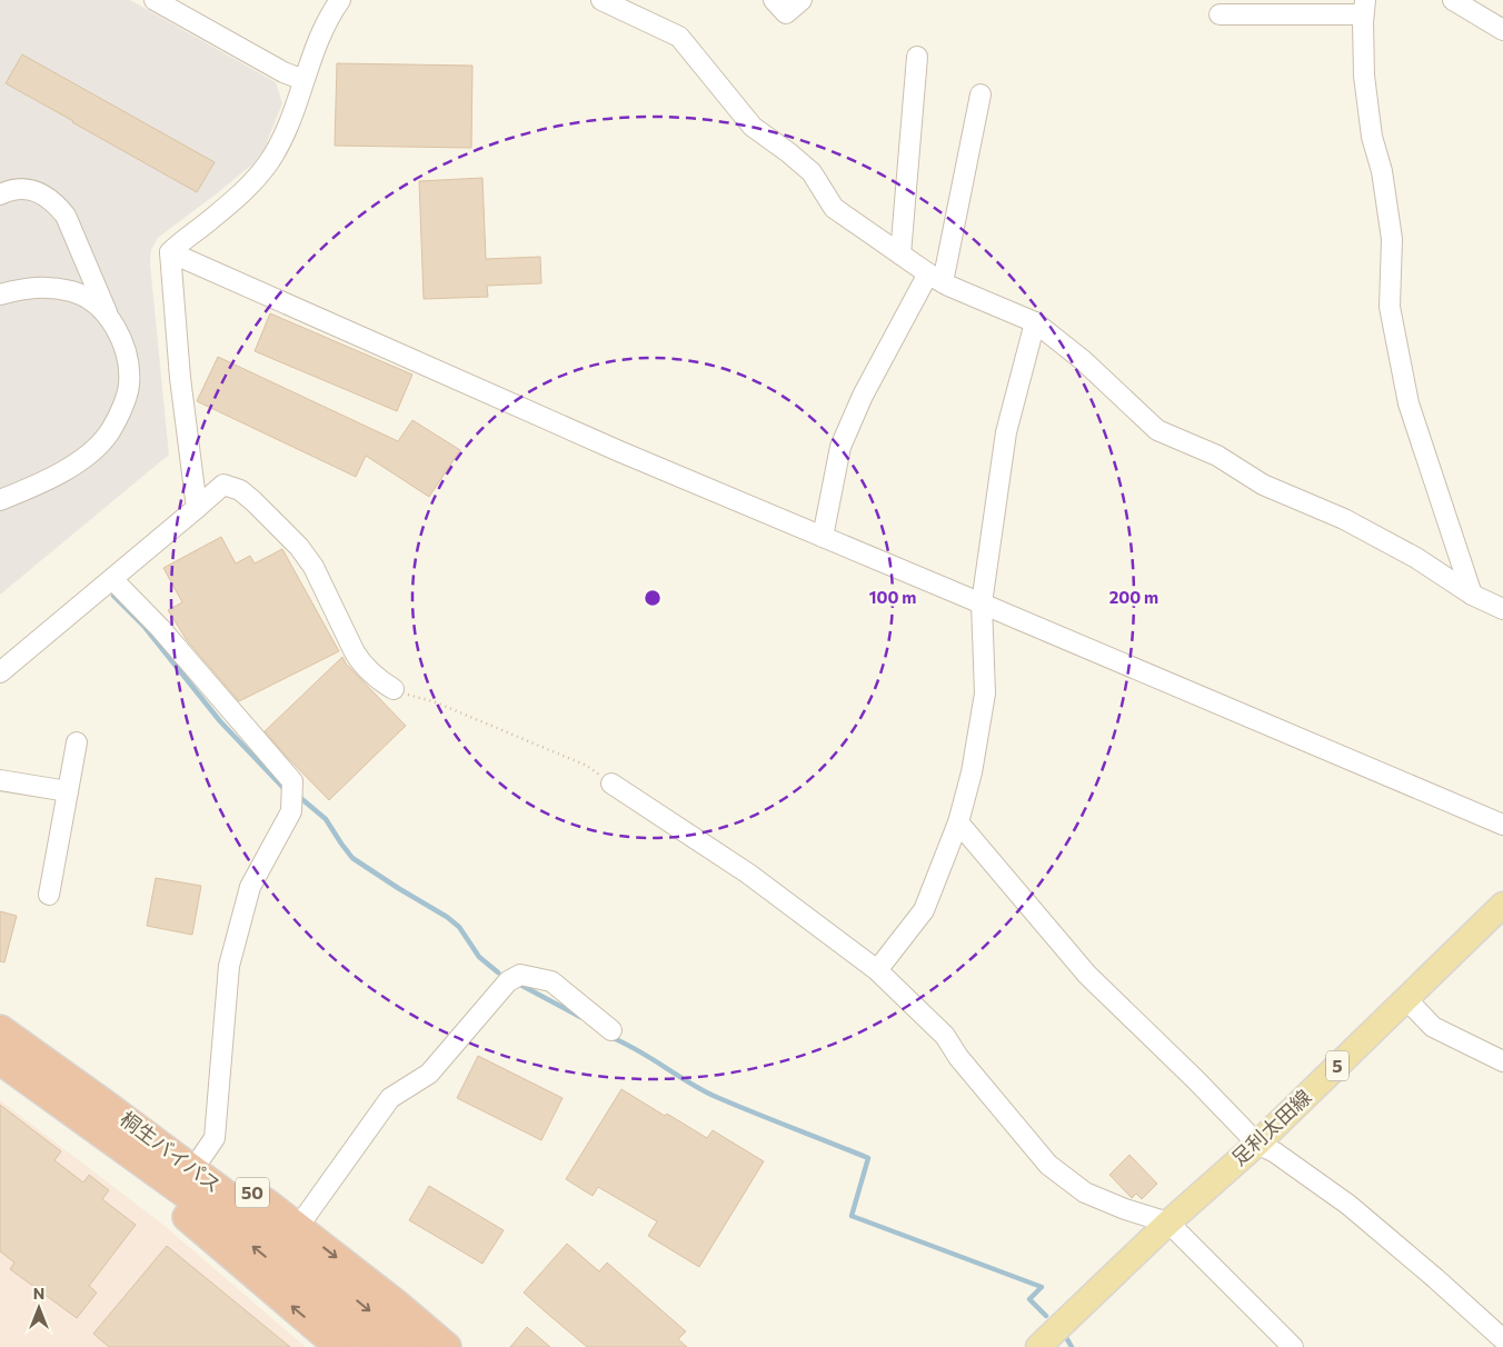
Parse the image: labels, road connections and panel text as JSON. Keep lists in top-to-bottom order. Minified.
{"streets":{"highway":["桐生バイパス","50"],"main road":["5","足利太田線"]},"crossings":[["桐生バイパス","50"]],"north":"top","rings":["100 m","200 m"]}
